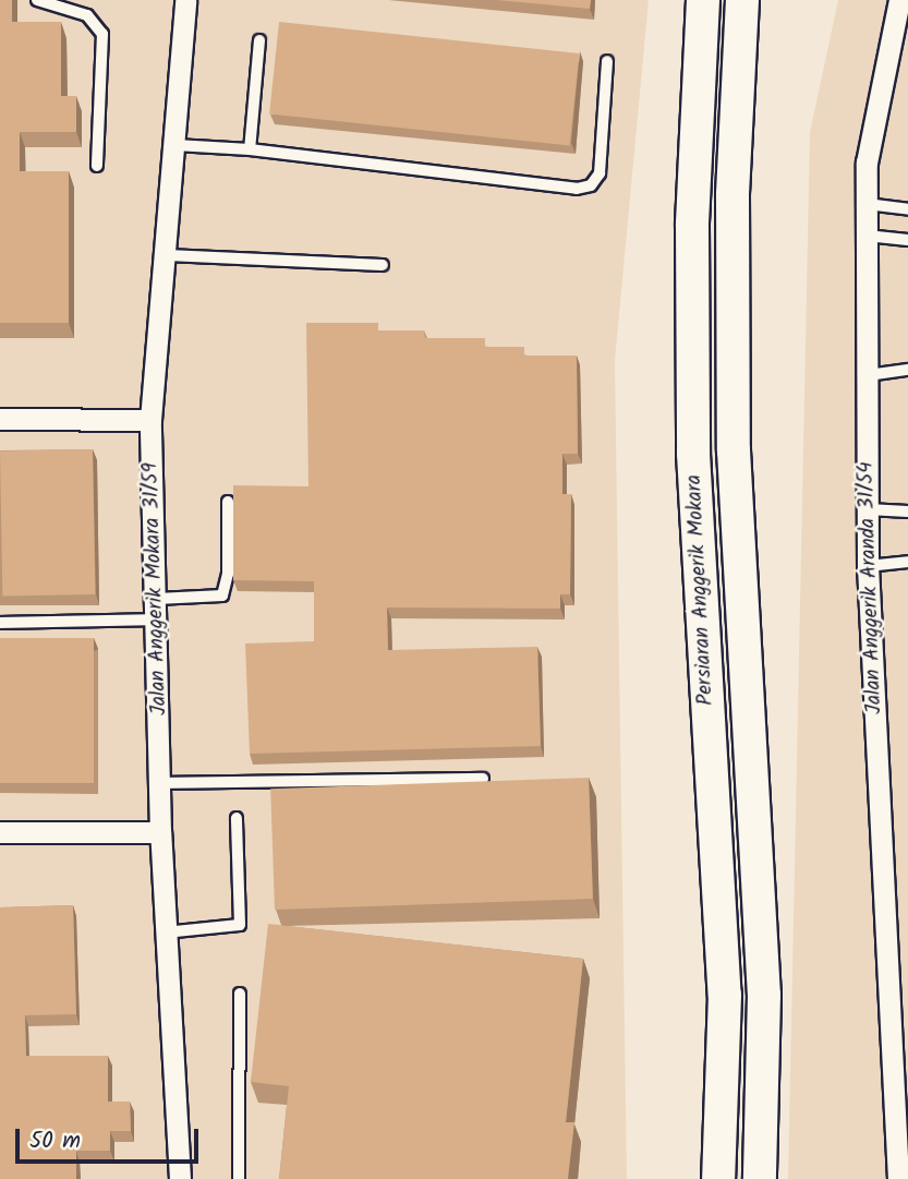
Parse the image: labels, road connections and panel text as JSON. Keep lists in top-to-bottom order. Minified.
{"streets":{"main road":["Persiaran Anggerik Mokara"],"street":["Jalan Anggerik Aranda 31/54","Jalan Anggerik Mokara 31/59"]},"scale_bar":"50 m"}
